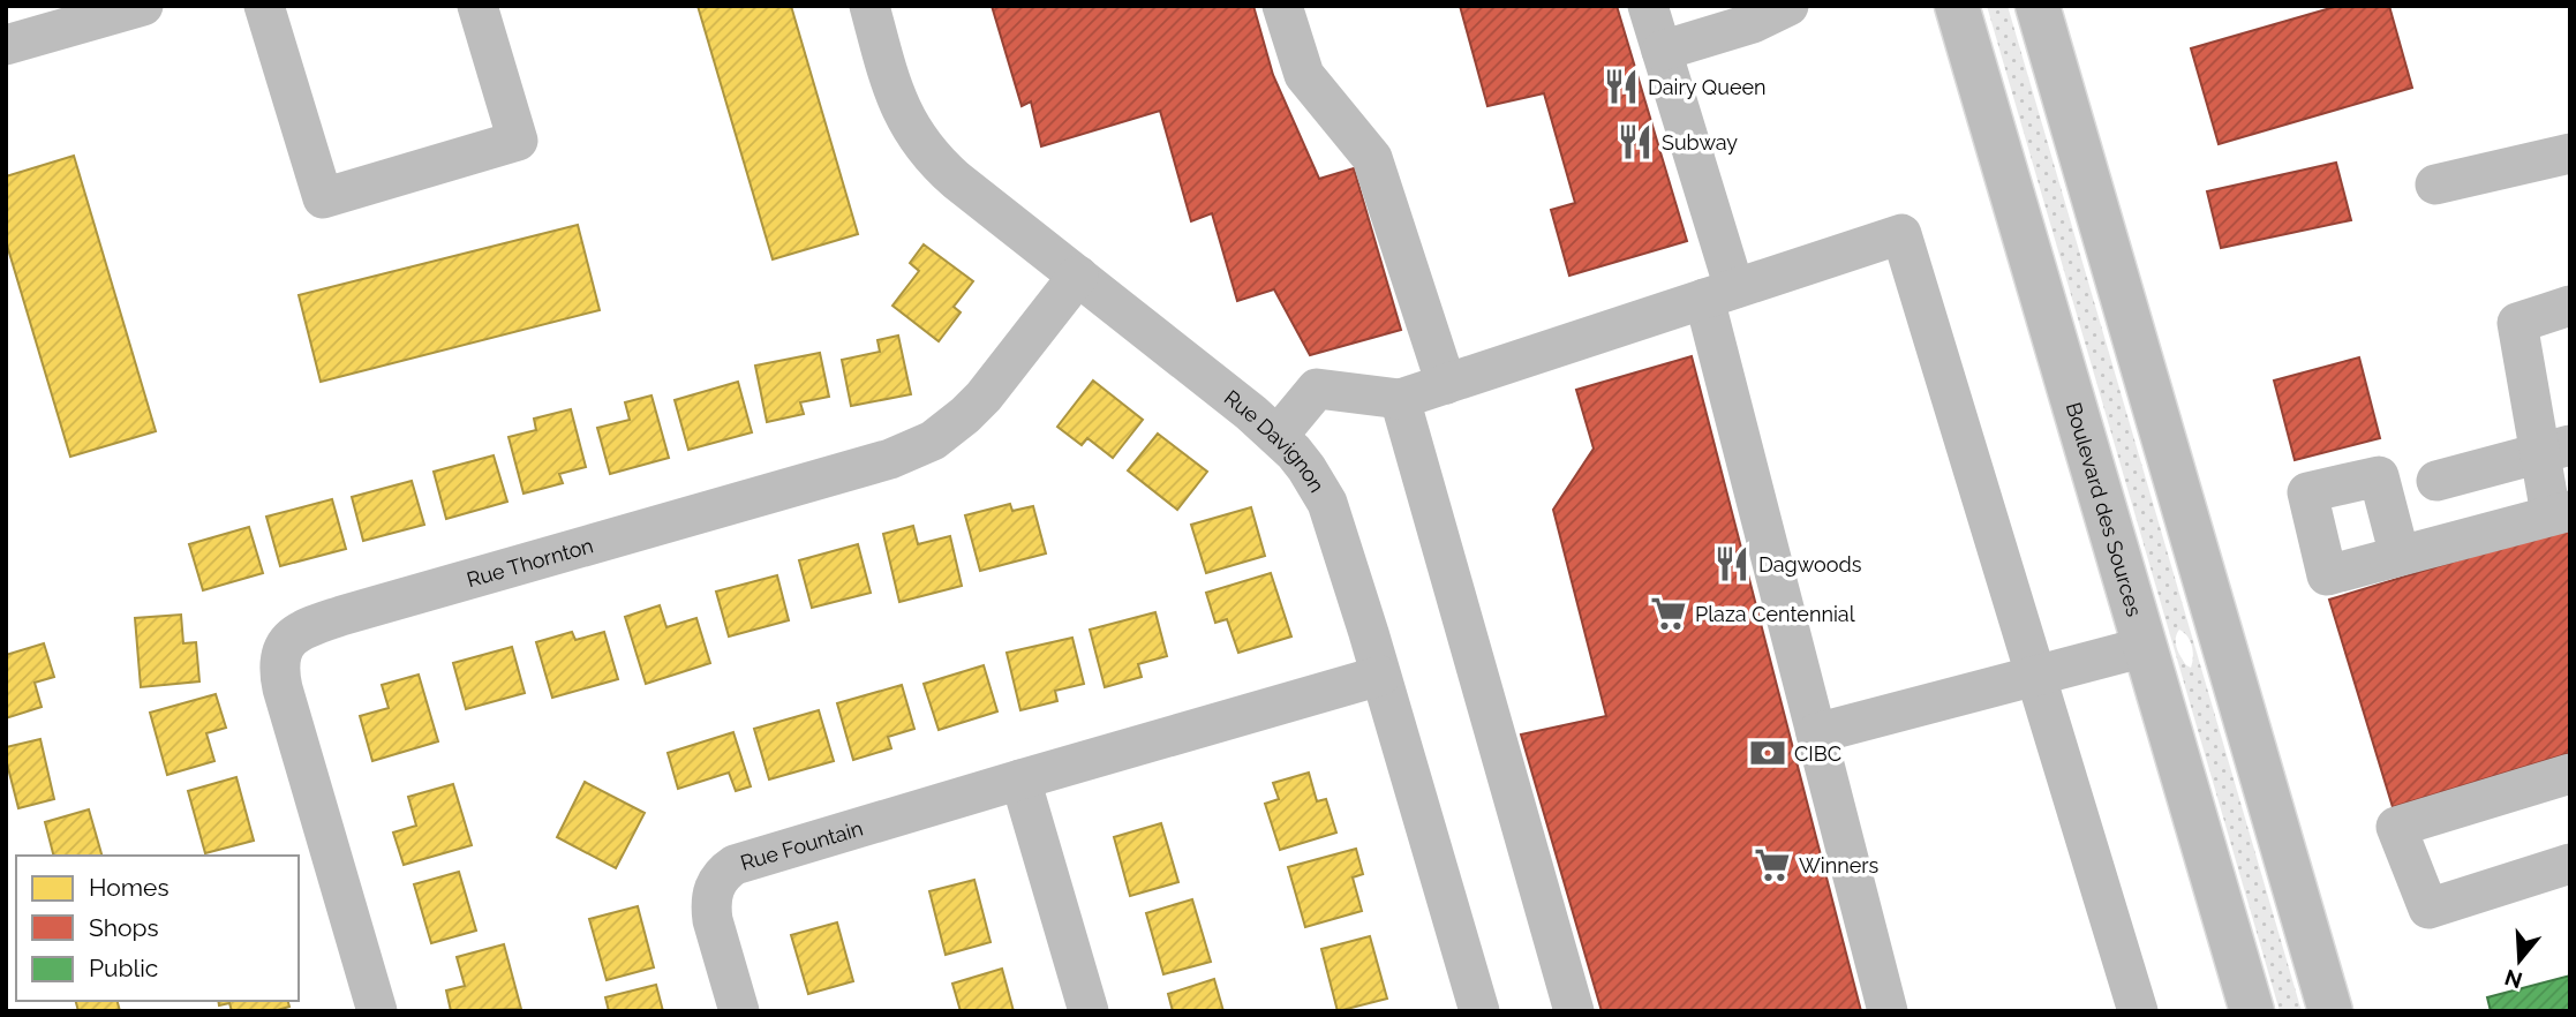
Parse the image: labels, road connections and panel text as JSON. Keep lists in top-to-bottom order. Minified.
{"streets":{"main road":["Boulevard des Sources"],"street":["Rue Davignon","Rue Thornton","Rue Fountain"]},"crossings":[["Rue Davignon","Rue Thornton"],["Rue Davignon","Rue Fountain"]],"places":{"restaurant":["Dairy Queen","Subway","Dagwoods"],"supermarket":["Plaza Centennial","Winners"],"bank":["CIBC"]},"legend":["Homes","Shops","Public"],"north":"bottom"}
